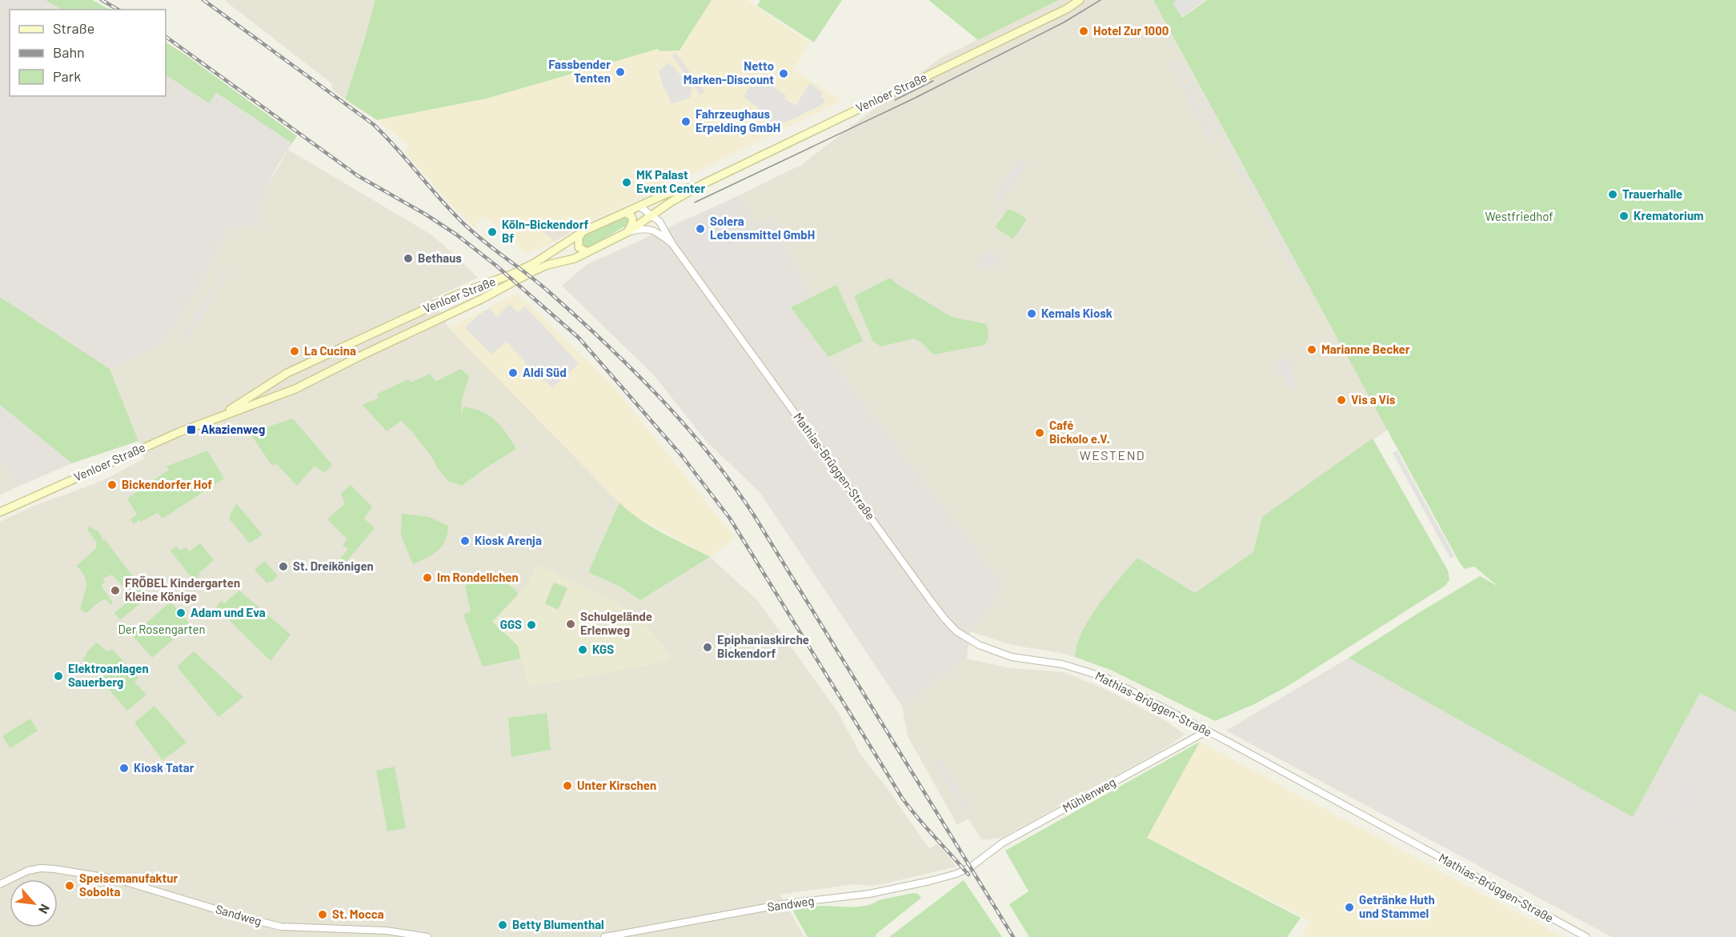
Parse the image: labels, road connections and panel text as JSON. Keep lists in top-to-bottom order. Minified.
{"streets":{"main road":["Venloer Straße"],"street":["Mathias-Brüggen-Straße","Mühlenweg","Sandweg"]},"crossings":[["Venloer Straße","Mathias-Brüggen-Straße"],["Mathias-Brüggen-Straße","Mühlenweg"],["Mühlenweg","Sandweg"]],"districts":["WESTEND"],"parks":["Westfriedhof","Der Rosengarten"],"places":{"other":["Hotel Zur 1000","Fassbender Tenten","Netto Marken-Discount","Fahrzeughaus Erpelding GmbH","MK Palast Event Center","Trauerhalle","Krematorium","Solera Lebensmittel GmbH","Köln-Bickendorf Bf","Bethaus","Kemals Kiosk","Marianne Becker","La Cucina","Aldi Süd","Vis a Vis","Café Bickolo e.V.","Bickendorfer Hof","Kiosk Arenja","St. Dreikönigen","Im Rondellchen","FRÖBEL Kindergarten Kleine Könige","Adam und Eva","Schulgelände Erlenweg","GGS","Epiphaniaskirche Bickendorf","KGS","Elektroanlagen Sauerberg","Kiosk Tatar","Unter Kirschen","Speisemanufaktur Sobolta","Getränke Huth und Stammel","St. Mocca","Betty Blumenthal"],"transit":["Akazienweg"]},"legend":["Straße","Bahn","Park"],"north":"bottom right"}
